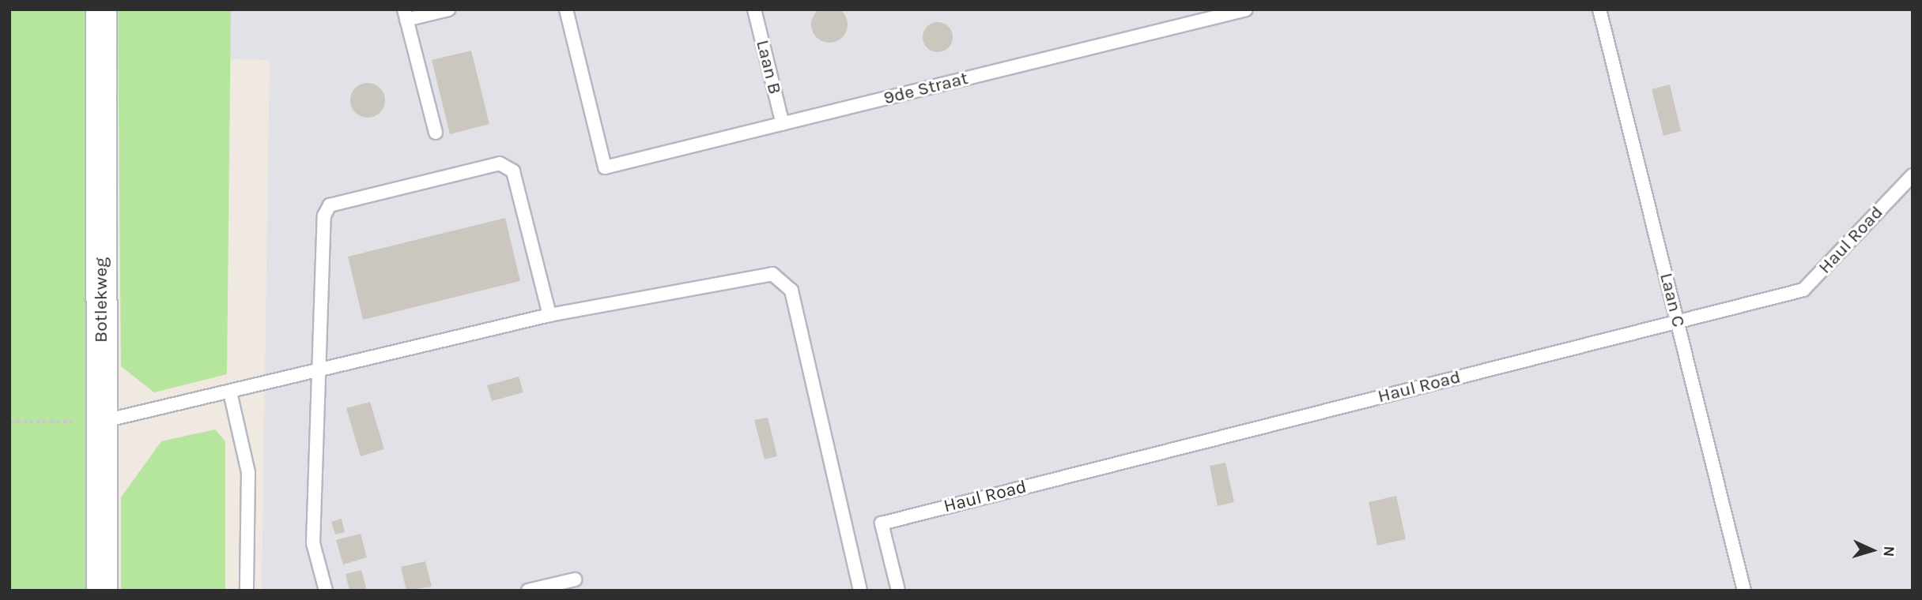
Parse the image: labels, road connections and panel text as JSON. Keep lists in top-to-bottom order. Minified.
{"streets":{"main road":["Botlekweg"],"lane":["Laan B","9de Straat","Haul Road","Laan C"]},"crossings":[["Laan B","9de Straat"],["Haul Road","Laan C"]],"north":"right"}
